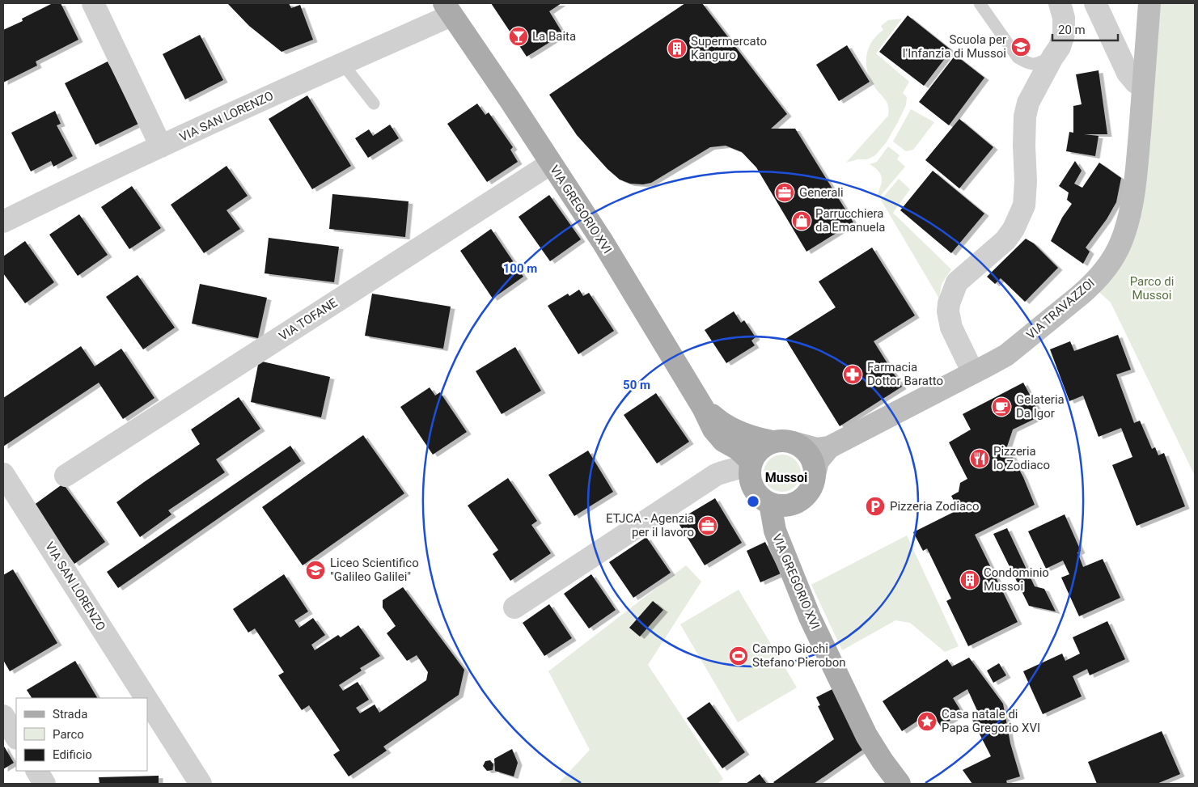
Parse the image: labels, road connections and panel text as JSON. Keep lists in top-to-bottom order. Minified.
{"streets":{"main road":["VIA GREGORIO XVI"],"street":["VIA SAN LORENZO","VIA TRAVAZZOI","VIA TOFANE"]},"crossings":[["VIA SAN LORENZO","VIA GREGORIO XVI"],["VIA GREGORIO XVI","VIA TRAVAZZOI"],["VIA GREGORIO XVI","VIA TOFANE"]],"districts":["Mussoi"],"parks":["Parco di Mussoi"],"places":{"bar":["La Baita"],"school or university":["Scuola per l'Infanzia di Mussoi","Liceo Scientifico \"Galileo Galilei\""],"building":["Supermercato Kanguro","Condominio Mussoi"],"office":["Generali","ETJCA - Agenzia per il lavoro"],"shop":["Parrucchiera da Emanuela"],"pharmacy":["Farmacia Dottor Baratto"],"cafe":["Gelateria Da Igor"],"restaurant":["Pizzeria lo Zodiaco"],"parking":["Pizzeria Zodiaco"],"sports":["Campo Giochi Stefano Pierobon"],"place":["Casa natale di Papa Gregorio XVI"]},"legend":["Strada","Parco","Edificio"],"scale_bar":"20 m","rings":["100 m","50 m"]}
